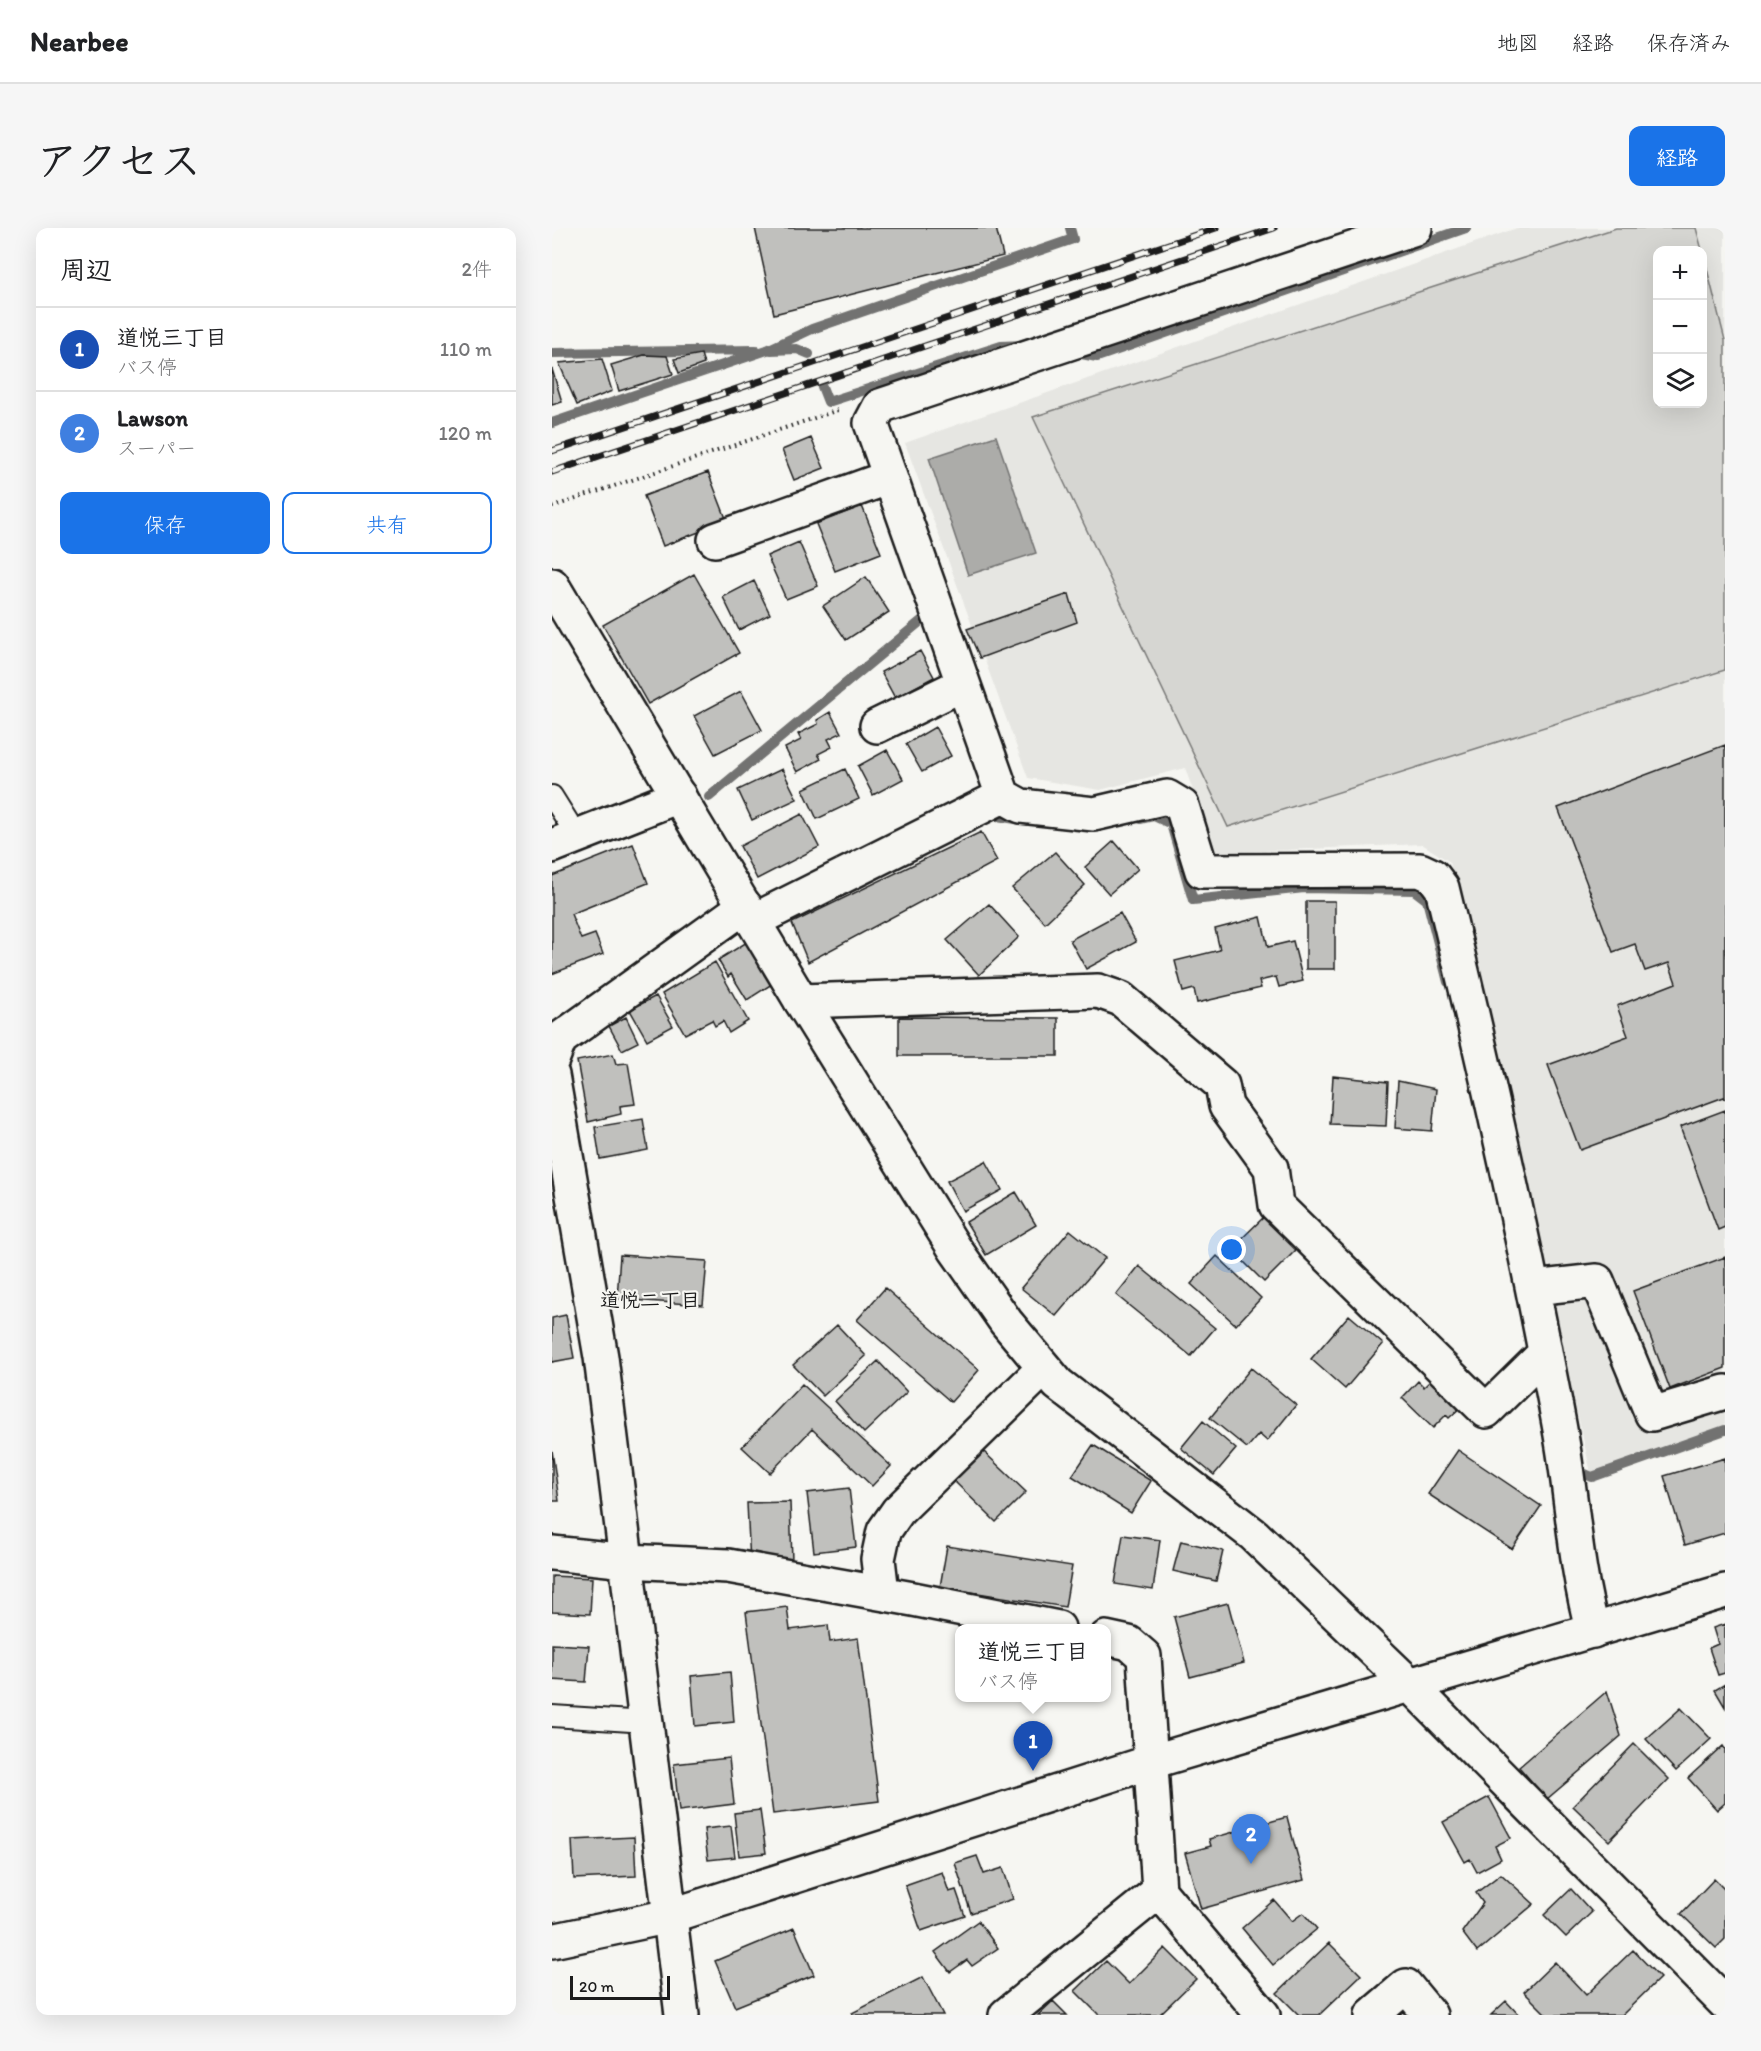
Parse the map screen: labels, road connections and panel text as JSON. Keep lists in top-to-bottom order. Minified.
{"districts":["道悦二丁目"],"scale_bar":"20 m","page":{"header":"Nearbee","nav":["地図","経路","保存済み"],"title":"アクセス","buttons":["経路",["保存","共有"]],"heading":["周辺","2件"],"map_buttons":["+","−"],"list":[{"mark":"1","name":"道悦三丁目","note":"バス停","value":"110 m"},{"mark":"2","name":"Lawson","note":"スーパー","value":"120 m"}],"popup":["道悦三丁目","バス停"],"pins":["1","2"],"scale":"20 m"}}
